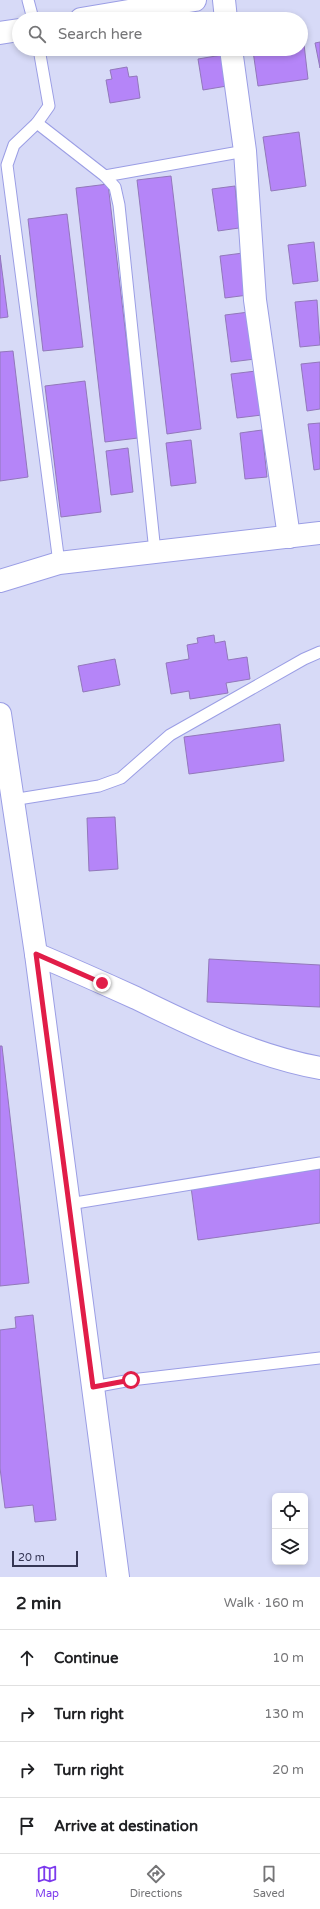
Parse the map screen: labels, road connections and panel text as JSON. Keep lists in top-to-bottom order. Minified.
{"scale_bar":"20 m","page":{"search":"Search here","scale":"20 m","heading":["2 min","Walk · 160 m"],"list":[["Continue","10 m"],["Turn right","130 m"],["Turn right","20 m"],"Arrive at destination"],"nav":["Map","Directions","Saved"]}}
